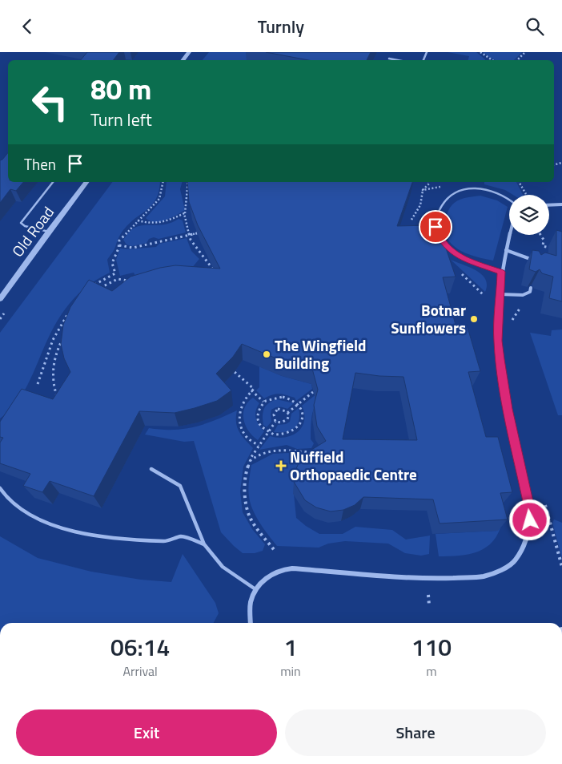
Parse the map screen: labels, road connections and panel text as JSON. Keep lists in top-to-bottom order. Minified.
{"streets":{"street":["Old Road"]},"places":{"other":["Botnar Sunflowers","The Wingfield Building"],"health":["Nuffield Orthopaedic Centre"]},"page":{"header":"Turnly","turn":["80 m","Turn left"],"then":"Then","eta":["06:14","Arrival","1","min","110","m"],"buttons":["Exit","Share"]}}
